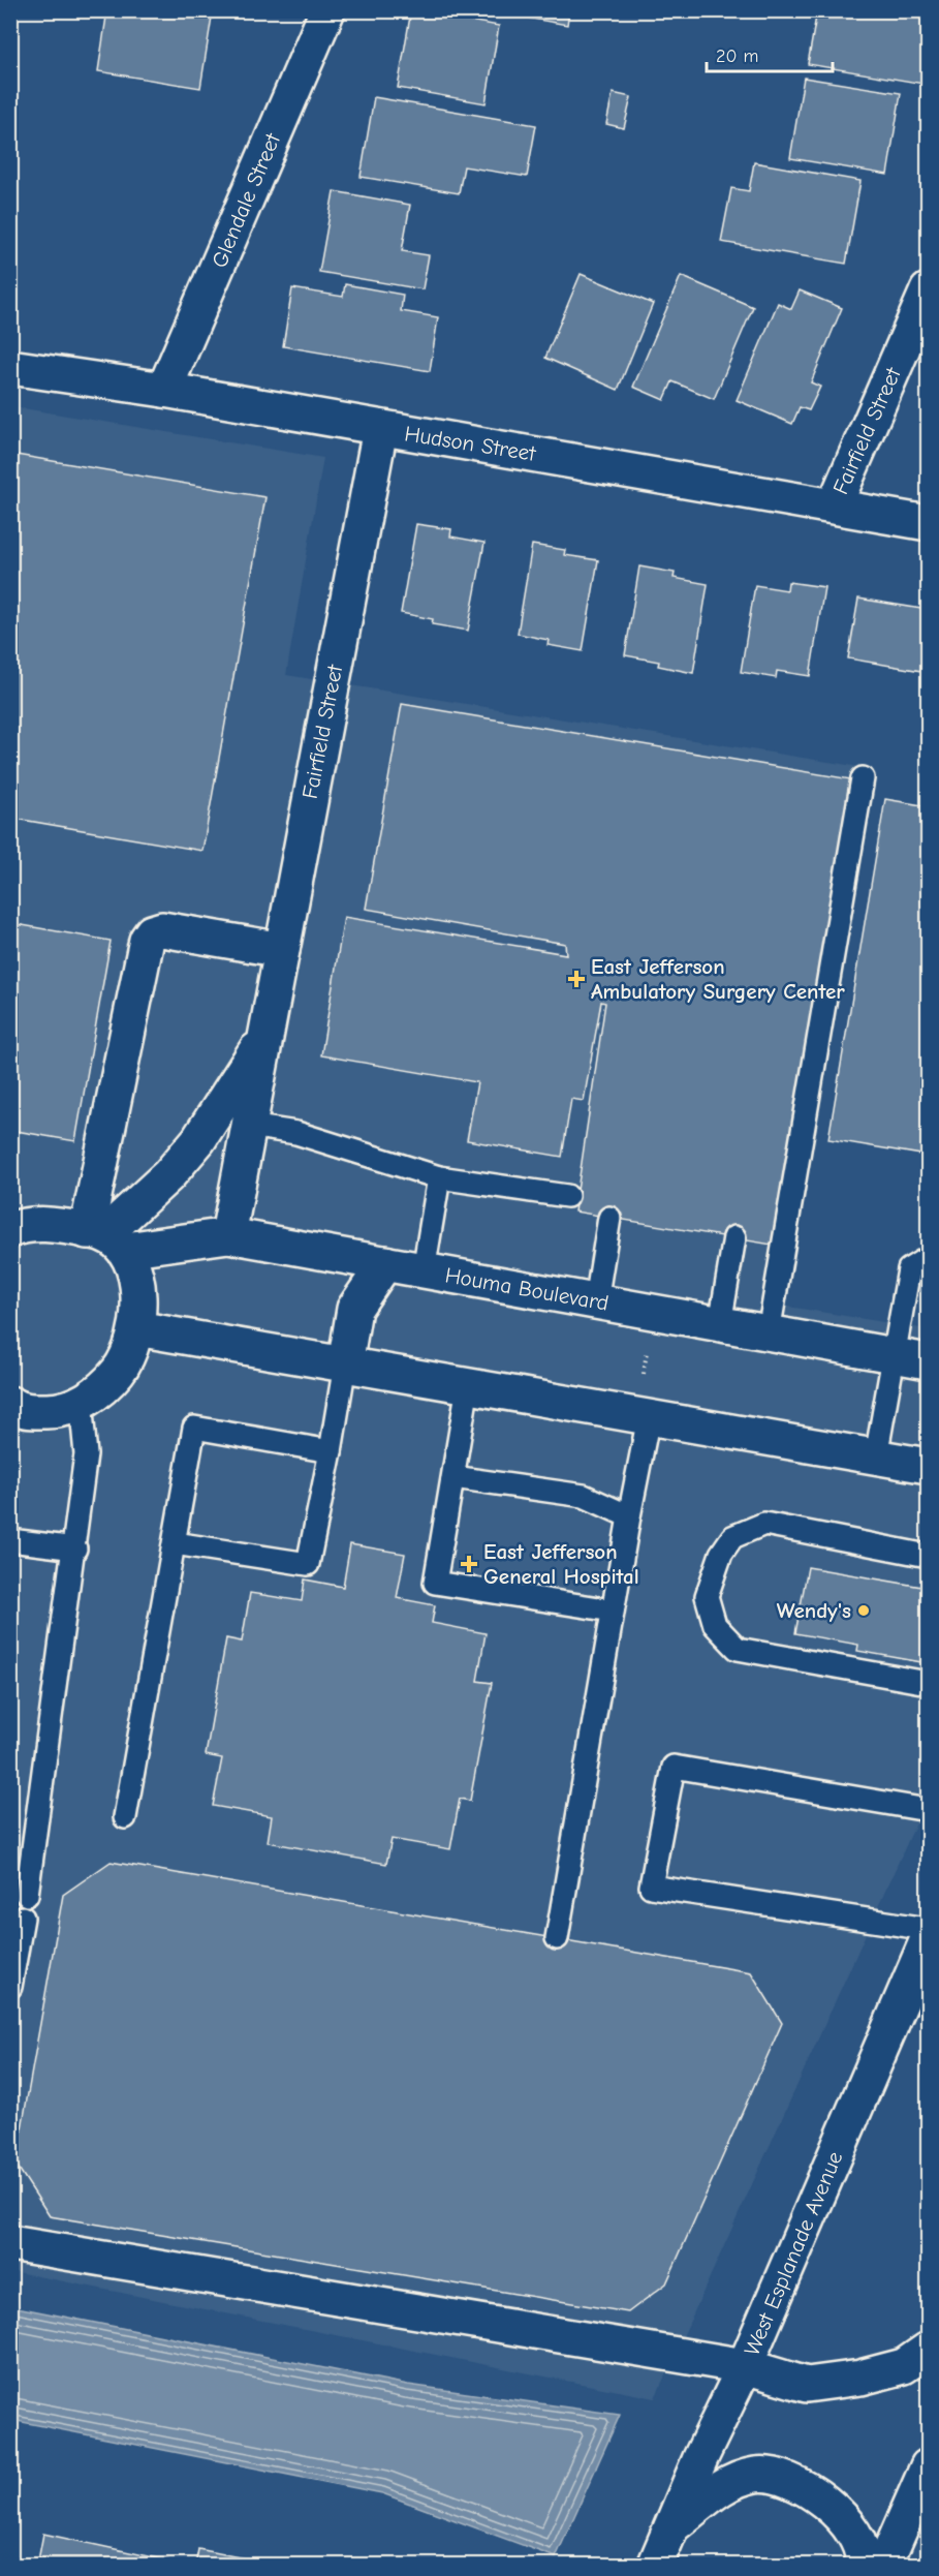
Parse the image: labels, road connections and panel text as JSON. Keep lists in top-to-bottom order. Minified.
{"streets":{"street":["Glendale Street","Fairfield Street","Hudson Street","Houma Boulevard","West Esplanade Avenue"]},"crossings":[["Glendale Street","Hudson Street"],["Fairfield Street","Hudson Street"],["Fairfield Street","Houma Boulevard"]],"places":{"health":["East Jefferson Ambulatory Surgery Center","East Jefferson General Hospital"],"other":["Wendy's"]},"scale_bar":"20 m"}
